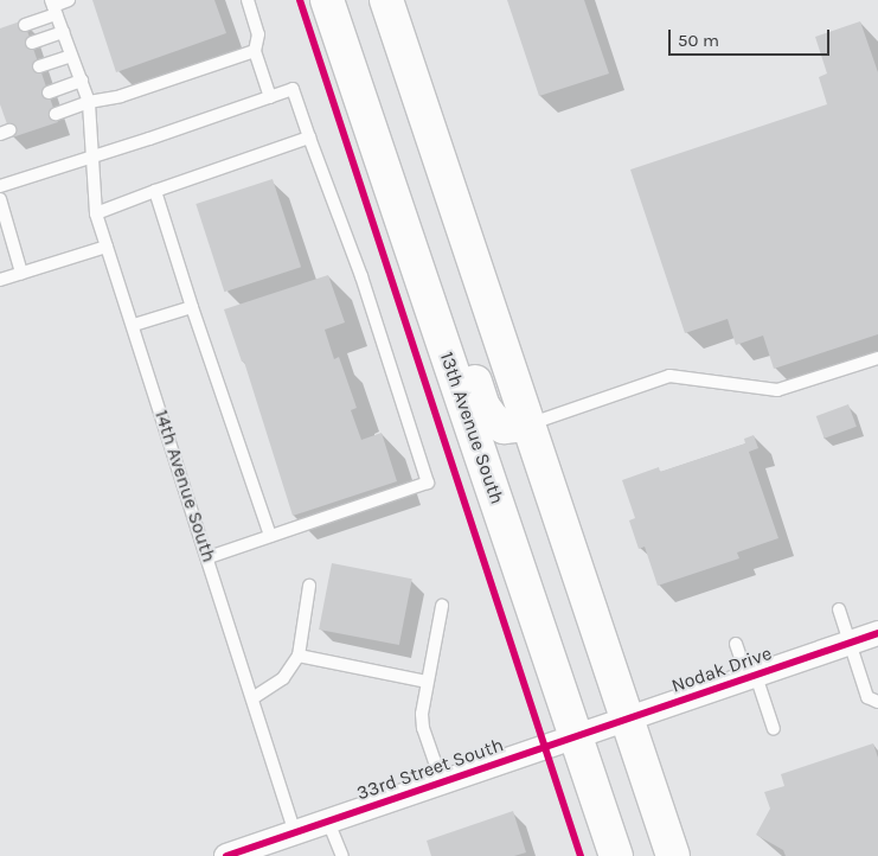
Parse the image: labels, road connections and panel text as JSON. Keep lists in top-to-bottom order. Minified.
{"streets":{"main road":["13th Avenue South"],"street":["Nodak Drive","33rd Street South"],"lane":["14th Avenue South"]},"crossings":[["13th Avenue South","Nodak Drive"],["13th Avenue South","33rd Street South"],["14th Avenue South","33rd Street South"],["Nodak Drive","33rd Street South"]],"scale_bar":"50 m"}
